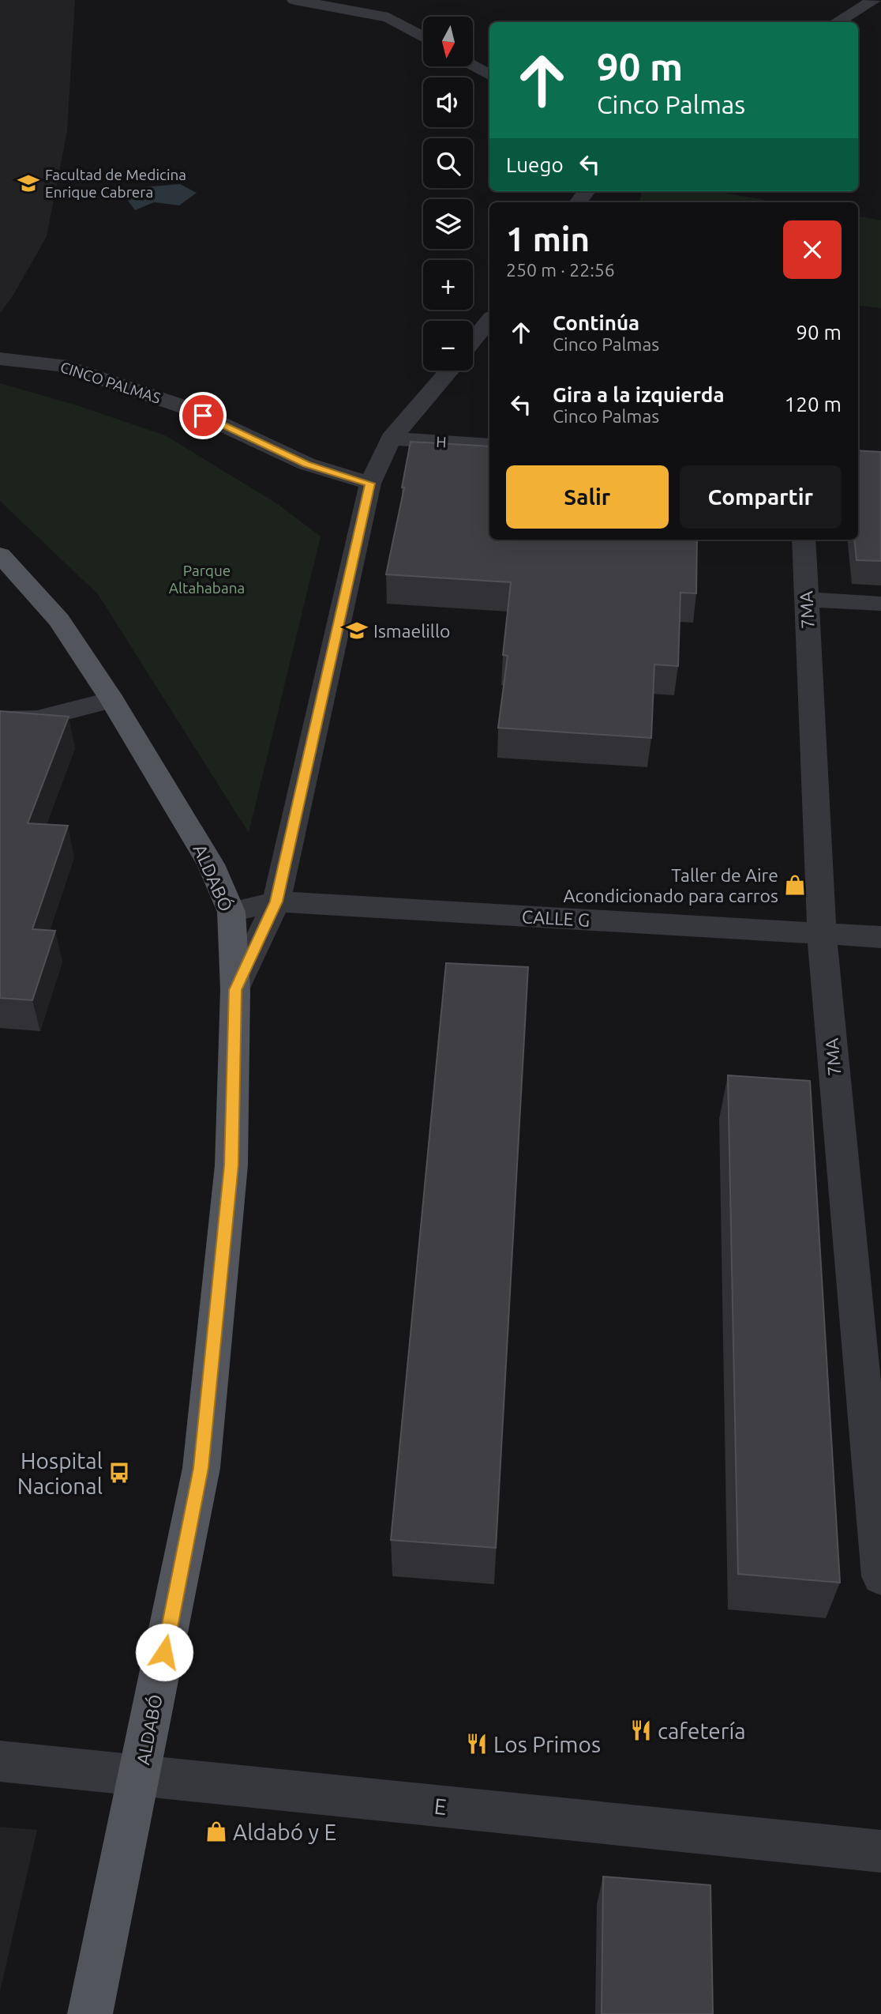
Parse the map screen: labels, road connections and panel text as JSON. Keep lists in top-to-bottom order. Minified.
{"streets":{"main road":["ALDABÓ"],"street":["CINCO PALMAS","H","7MA","CALLE G","E"]},"crossings":[["7MA","CALLE G"],["ALDABÓ","CALLE G"],["ALDABÓ","E"]],"parks":["Parque Altahabana"],"places":{"school or university":["Facultad de Medicina Enrique Cabrera","Ismaelillo"],"shop":["Taller de Aire Acondicionado para carros","Aldabó y E"],"bus stop":["Hospital Nacional"],"restaurant":["cafetería","Los Primos"]},"north":"bottom","page":{"map_buttons":["+","−"],"turn":["90 m","Cinco Palmas"],"then":"Luego","heading":["1 min","250 m · 22:56"],"list":[{"name":"Continúa","note":"Cinco Palmas","value":"90 m"},{"name":"Gira a la izquierda","note":"Cinco Palmas","value":"120 m"}],"buttons":["Salir","Compartir"]}}
